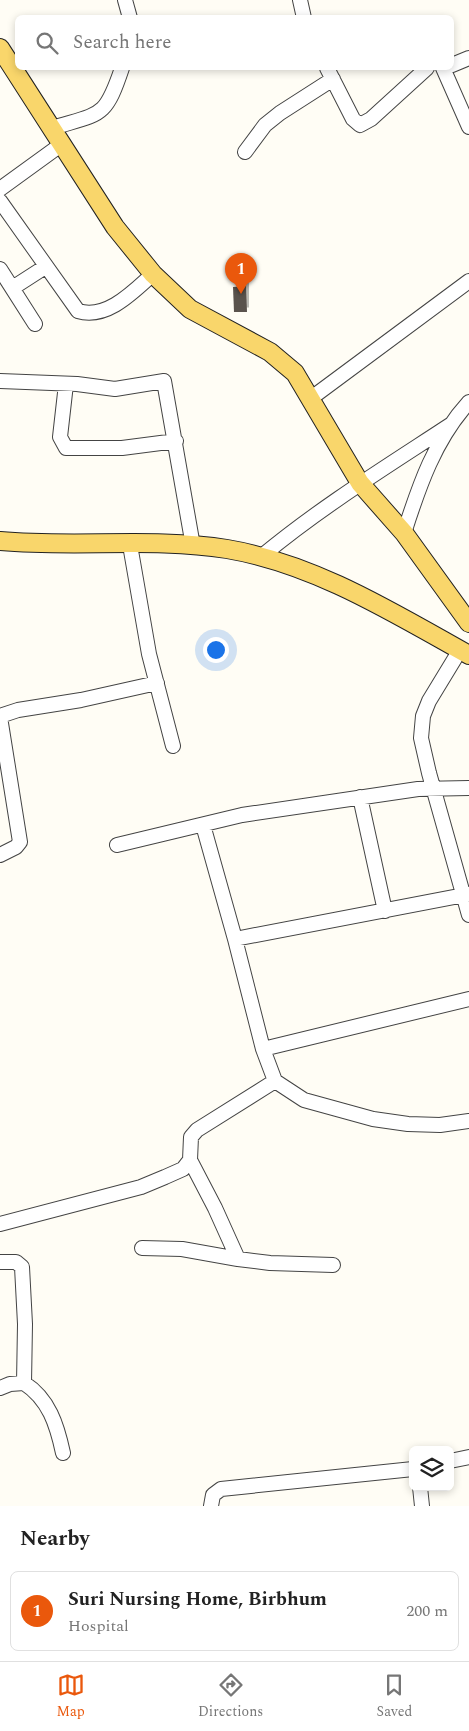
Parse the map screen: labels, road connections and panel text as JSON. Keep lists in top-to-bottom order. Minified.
{"page":{"search":"Search here","pins":"1","heading":"Nearby","list":[{"mark":"1","name":"Suri Nursing Home, Birbhum","note":"Hospital","value":"200 m"}],"nav":["Map","Directions","Saved"]}}
